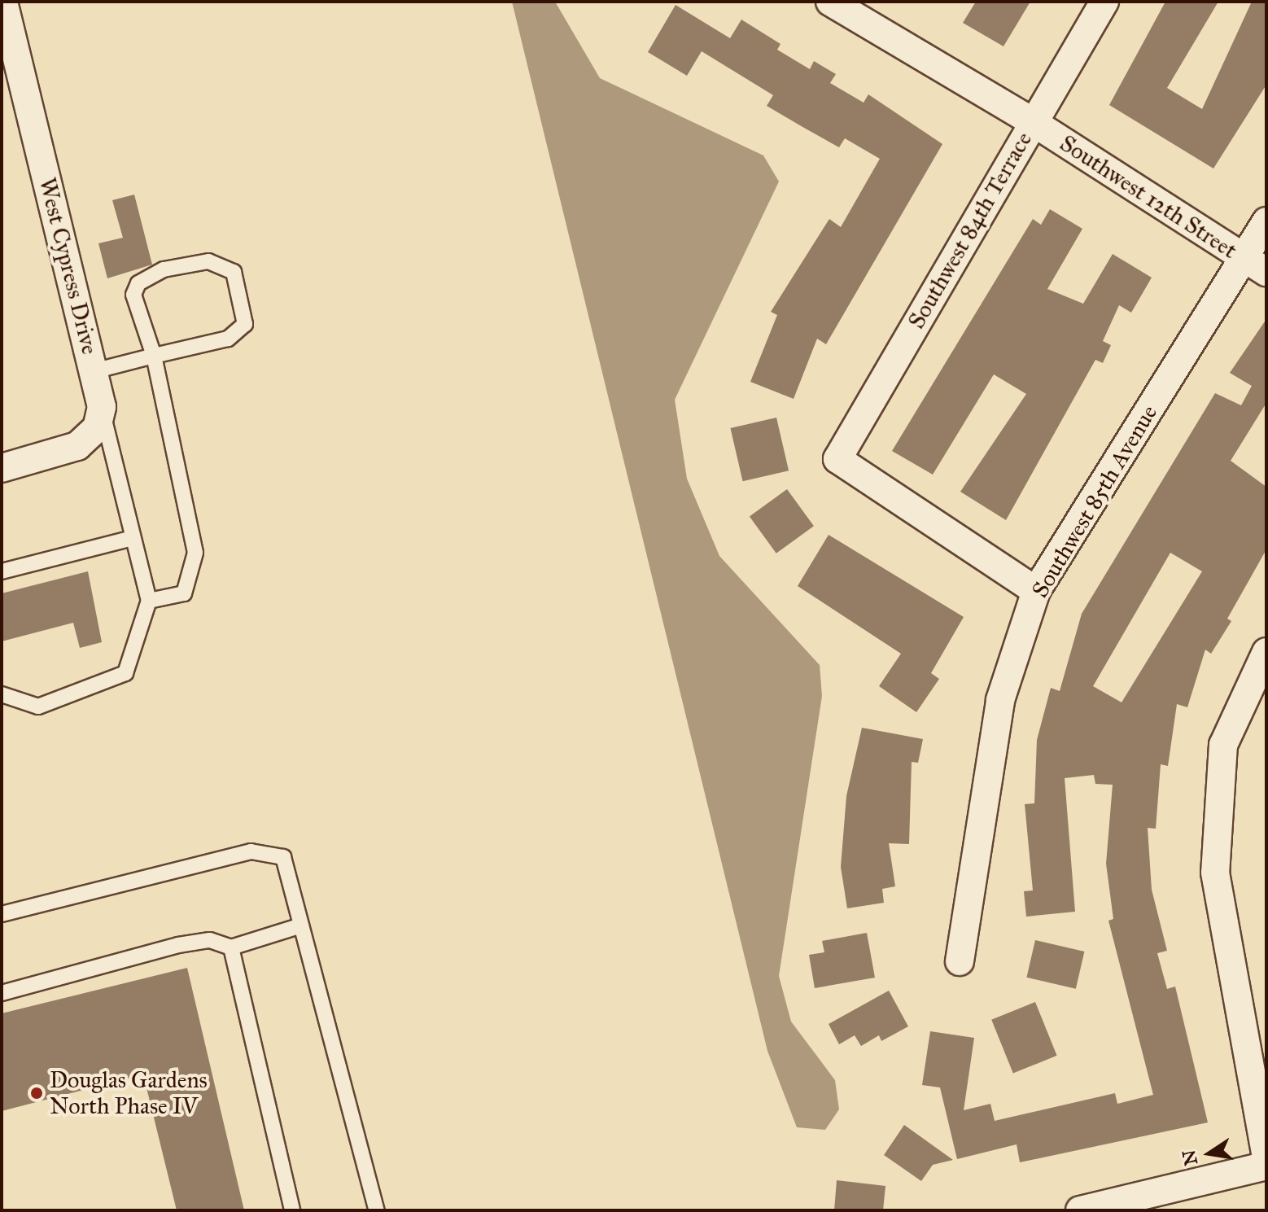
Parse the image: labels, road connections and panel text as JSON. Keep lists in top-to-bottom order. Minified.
{"streets":{"street":["Southwest 12th Street","Southwest 84th Terrace","West Cypress Drive","Southwest 85th Avenue"]},"crossings":[["Southwest 12th Street","Southwest 84th Terrace"],["Southwest 12th Street","Southwest 85th Avenue"],["Southwest 84th Terrace","Southwest 85th Avenue"]],"places":["Douglas Gardens North Phase IV"],"north":"left"}
